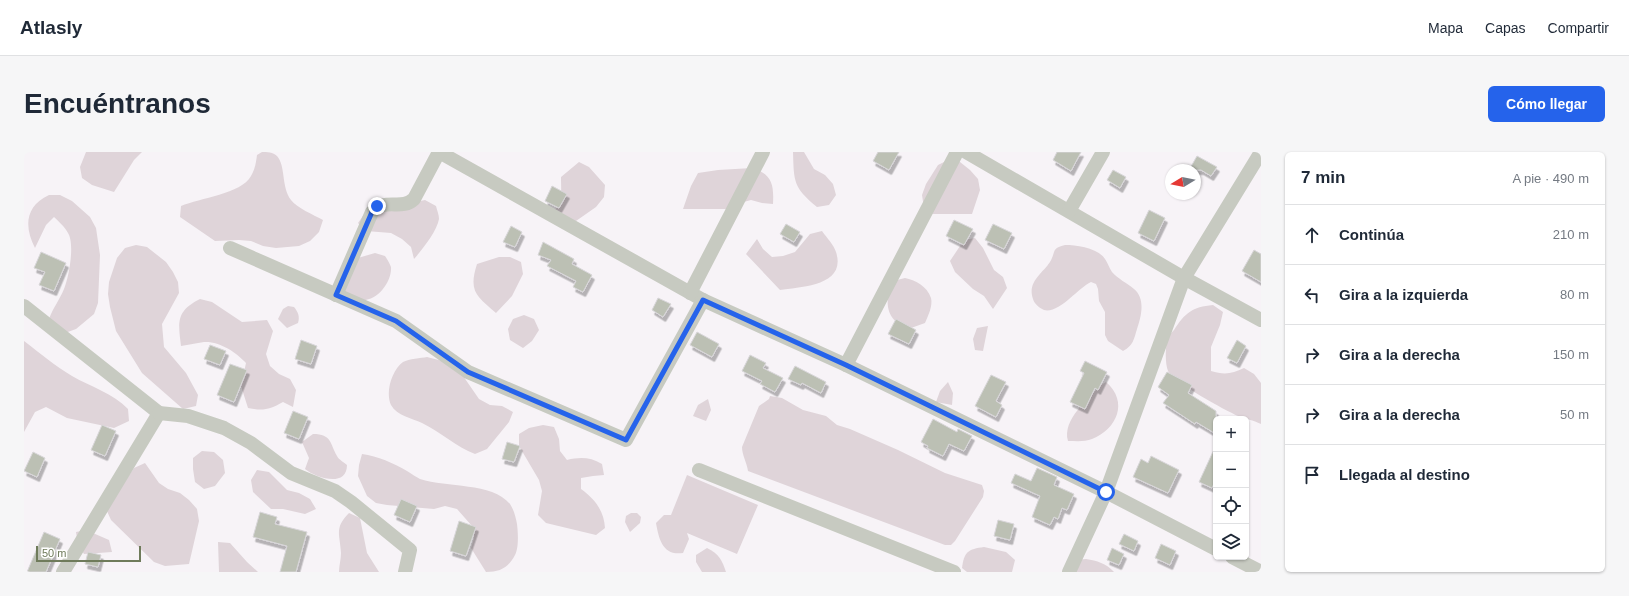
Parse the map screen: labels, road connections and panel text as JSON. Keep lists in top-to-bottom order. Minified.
{"scale_bar":"50 m","north":"left","page":{"header":"Atlasly","nav":["Mapa","Capas","Compartir"],"buttons":"Cómo llegar","title":"Encuéntranos","heading":["7 min","A pie · 490 m"],"list":[["Continúa","210 m"],["Gira a la izquierda","80 m"],["Gira a la derecha","150 m"],["Gira a la derecha","50 m"],"Llegada al destino"],"map_buttons":["+","−"],"scale":"50 m"}}
